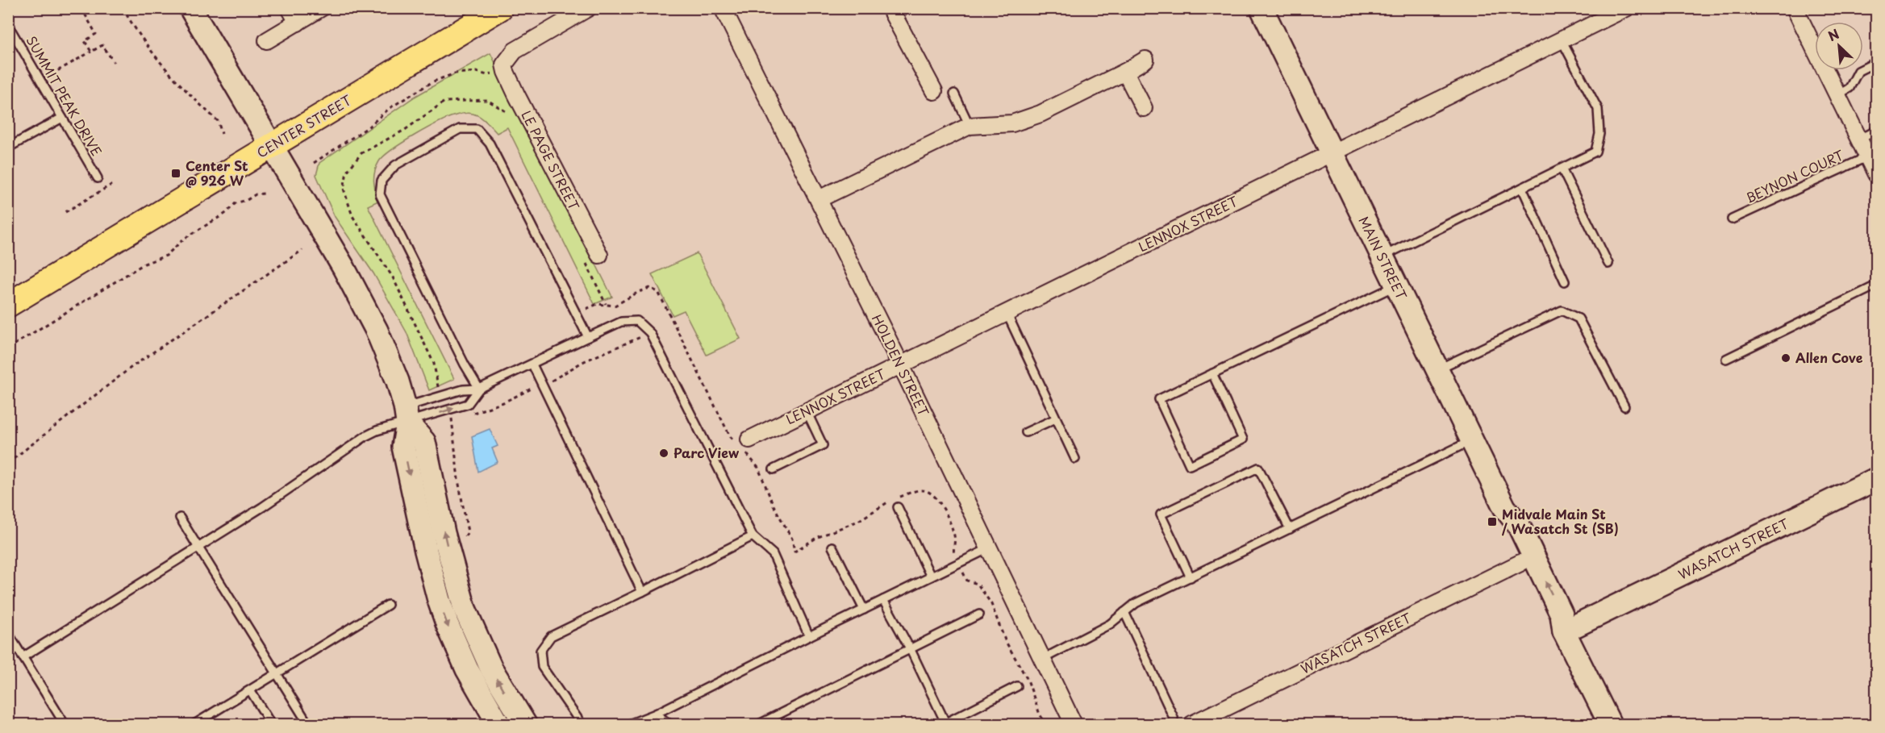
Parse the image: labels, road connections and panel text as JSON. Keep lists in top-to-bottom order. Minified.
{"streets":{"main road":["CENTER STREET"],"street":["LE PAGE STREET","LENNOX STREET","MAIN STREET","HOLDEN STREET","WASATCH STREET"],"lane":["SUMMIT PEAK DRIVE","BEYNON COURT"]},"crossings":[["LENNOX STREET","MAIN STREET"],["LENNOX STREET","HOLDEN STREET"],["MAIN STREET","WASATCH STREET"]],"places":{"transit":["Center St @ 926 W","Midvale Main St / Wasatch St (SB)"],"other":["Allen Cove","Parc View"]},"north":"top left"}
